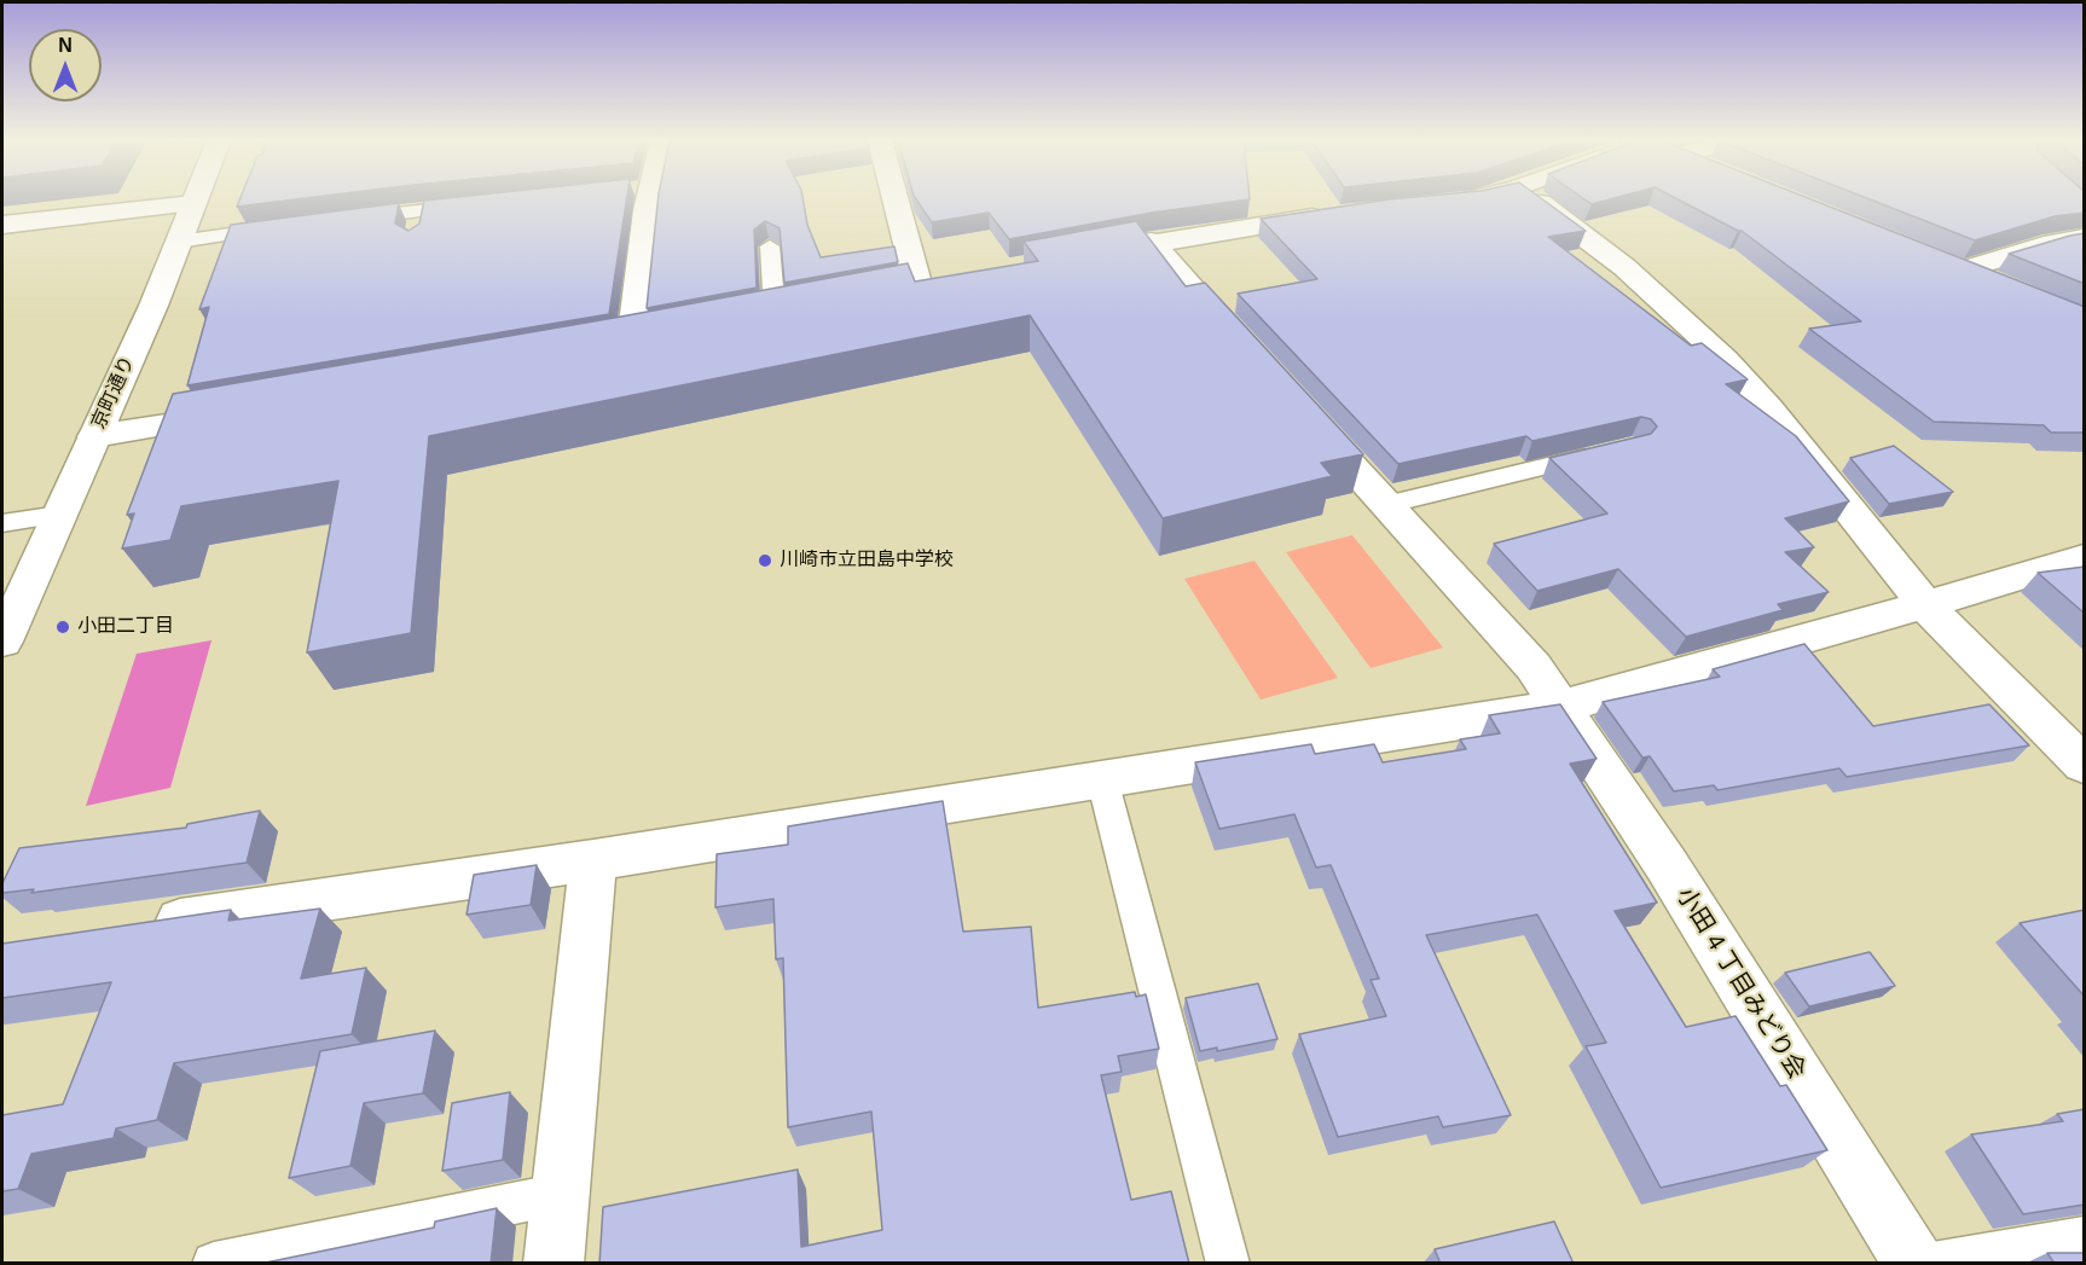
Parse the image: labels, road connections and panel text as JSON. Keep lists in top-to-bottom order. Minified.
{"streets":{"street":["京町通り","小田 4 丁目みどり会"]},"places":["川崎市立田島中学校","小田二丁目"],"north":"top"}
